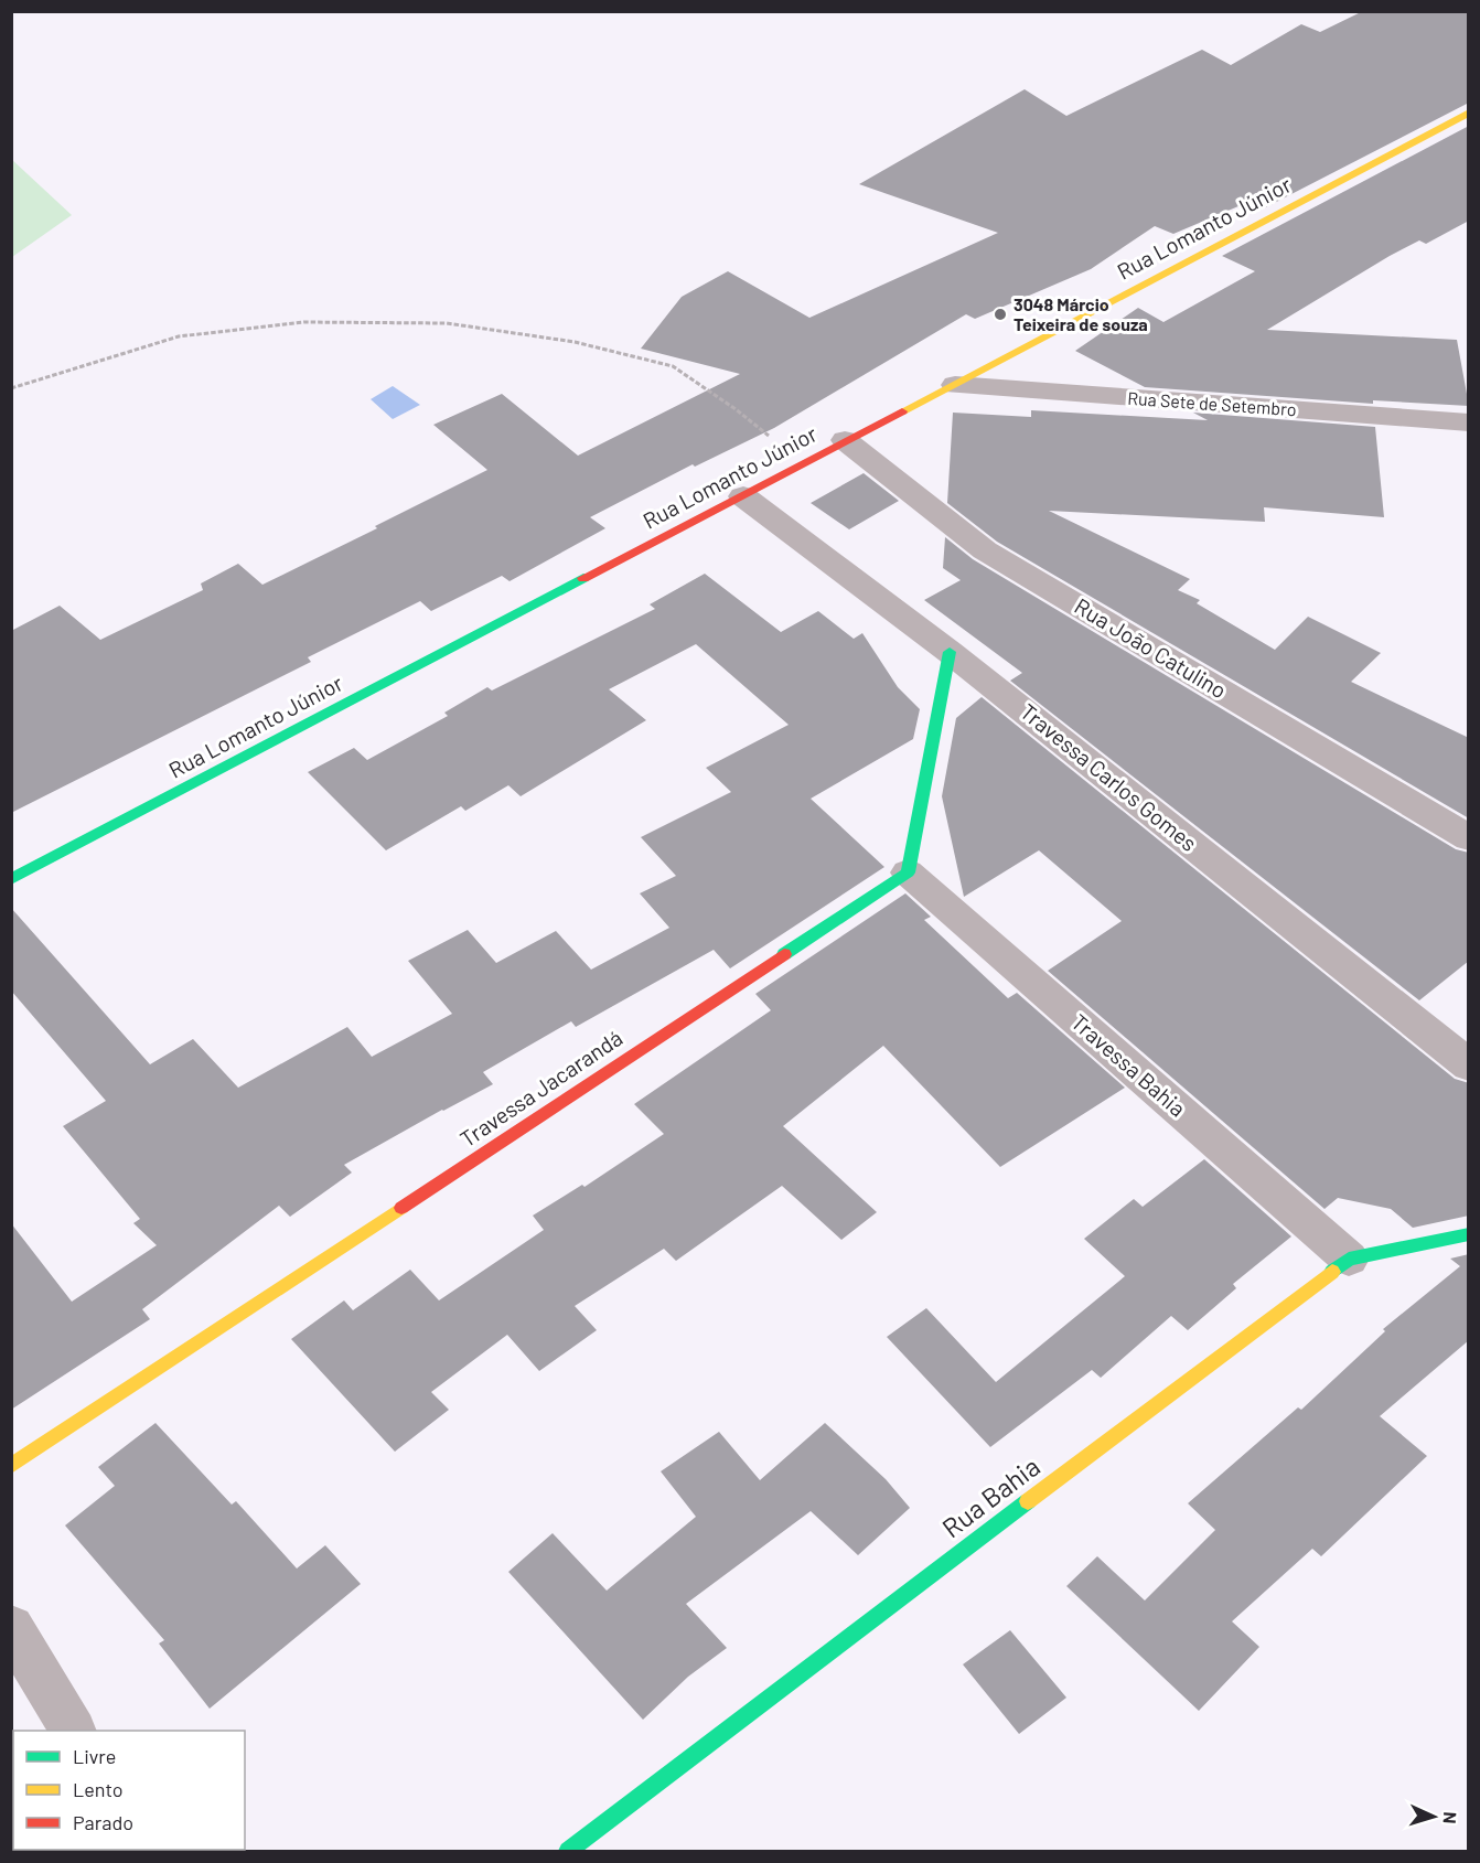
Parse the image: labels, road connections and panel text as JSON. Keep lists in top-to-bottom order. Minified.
{"streets":{"street":["Rua Lomanto Júnior","Rua Sete de Setembro","Rua João Catulino","Travessa Carlos Gomes","Travessa Bahia","Travessa Jacarandá","Rua Bahia"]},"crossings":[["Rua Lomanto Júnior","Rua Sete de Setembro"],["Rua Lomanto Júnior","Rua João Catulino"],["Rua Lomanto Júnior","Travessa Carlos Gomes"],["Travessa Bahia","Travessa Jacarandá"],["Travessa Bahia","Rua Bahia"]],"places":["3048 Márcio Teixeira de souza"],"legend":["Livre","Lento","Parado"],"north":"right"}
